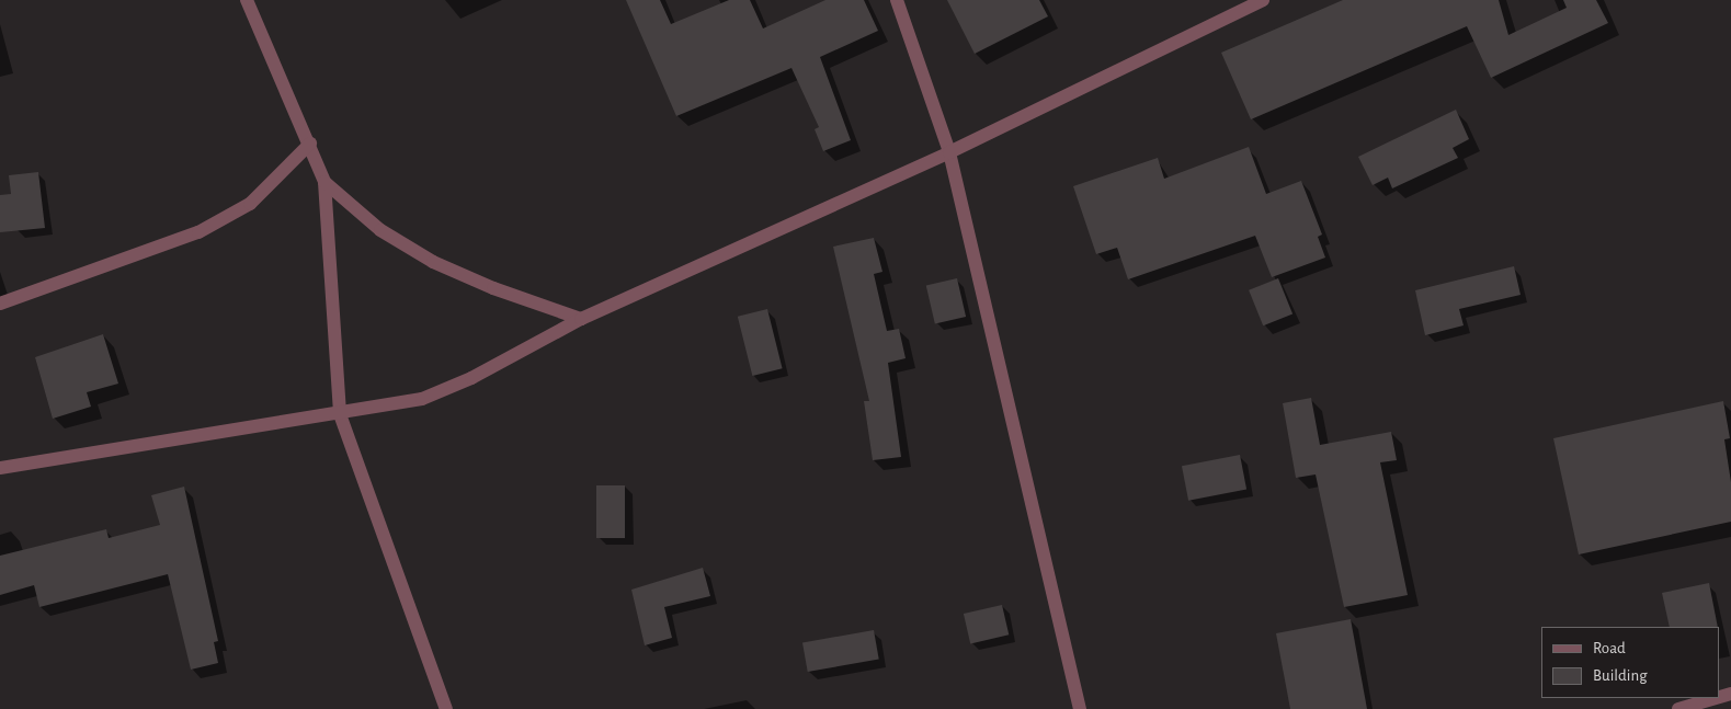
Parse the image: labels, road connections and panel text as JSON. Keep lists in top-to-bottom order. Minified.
{"legend":["Road","Building"]}
